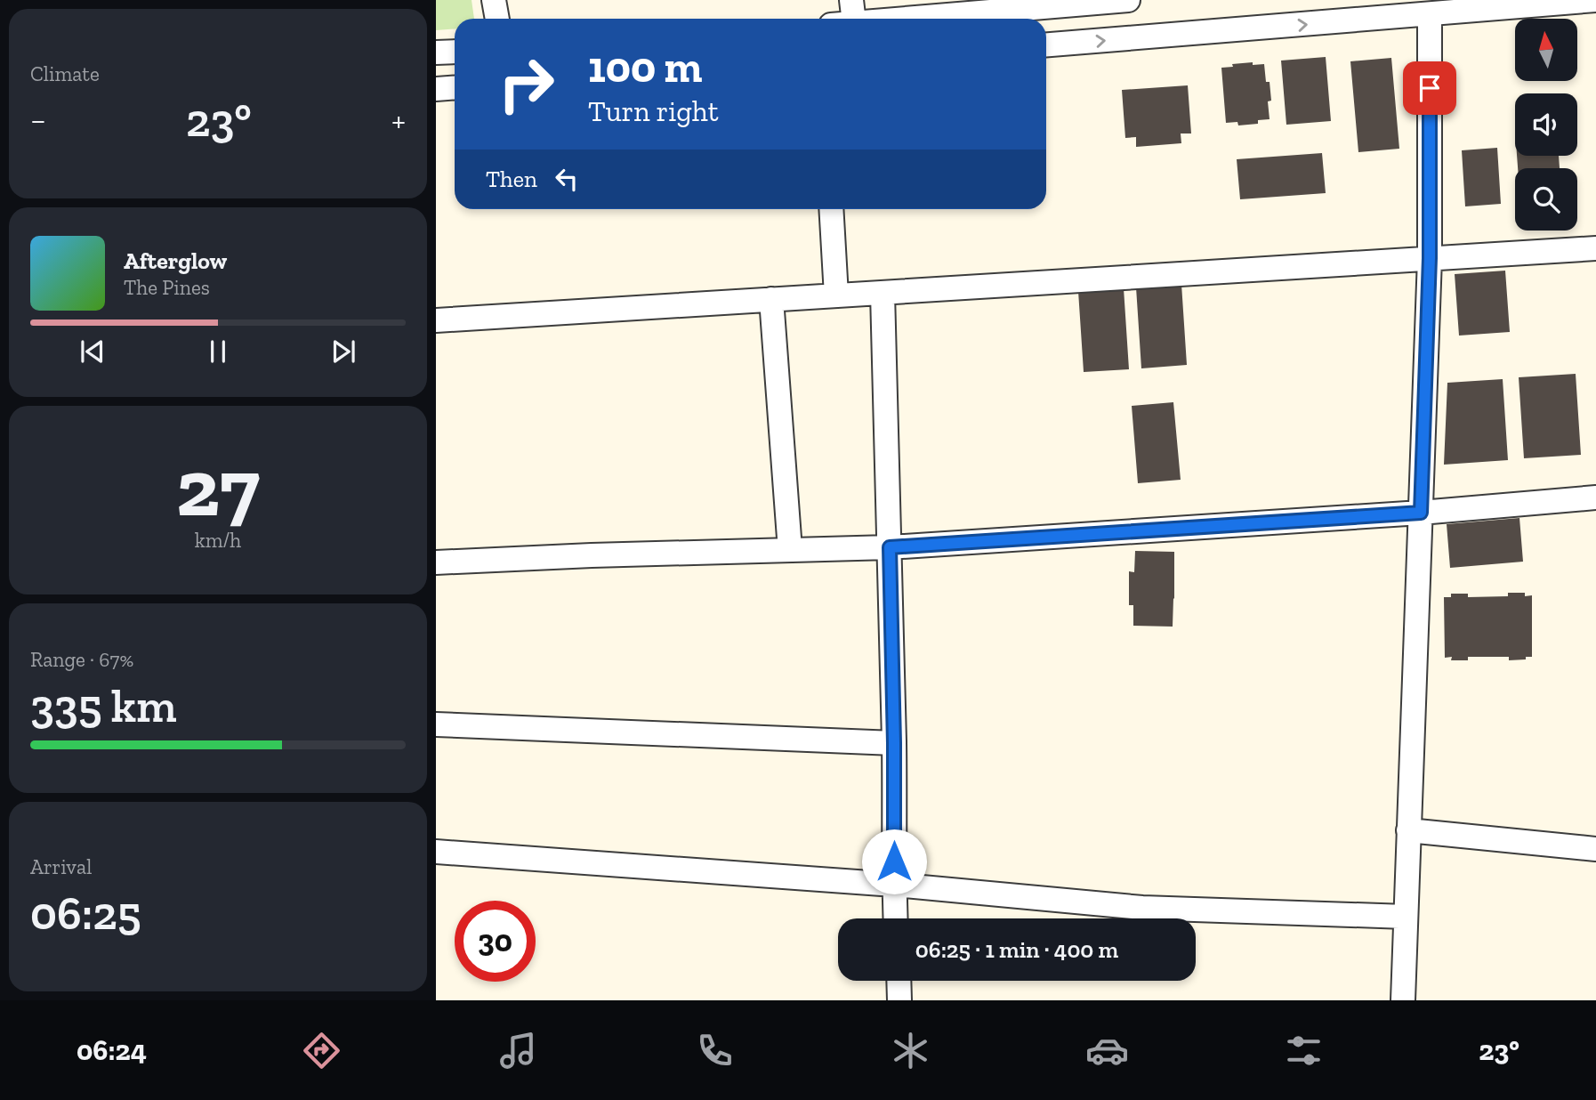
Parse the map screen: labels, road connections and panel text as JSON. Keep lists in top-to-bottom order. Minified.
{"north":"top","page":{"tile":["Climate",["27","km/h"],["Range · 67%","335 km"],["Arrival","06:25"]],"turn":["100 m","Turn right"],"heat":["−","23°","+"],"then":"Then","song":["Afterglow","The Pines"],"limit":"30","trip":"06:25 · 1 min · 400 m","tabs":["06:24","23°"]}}
